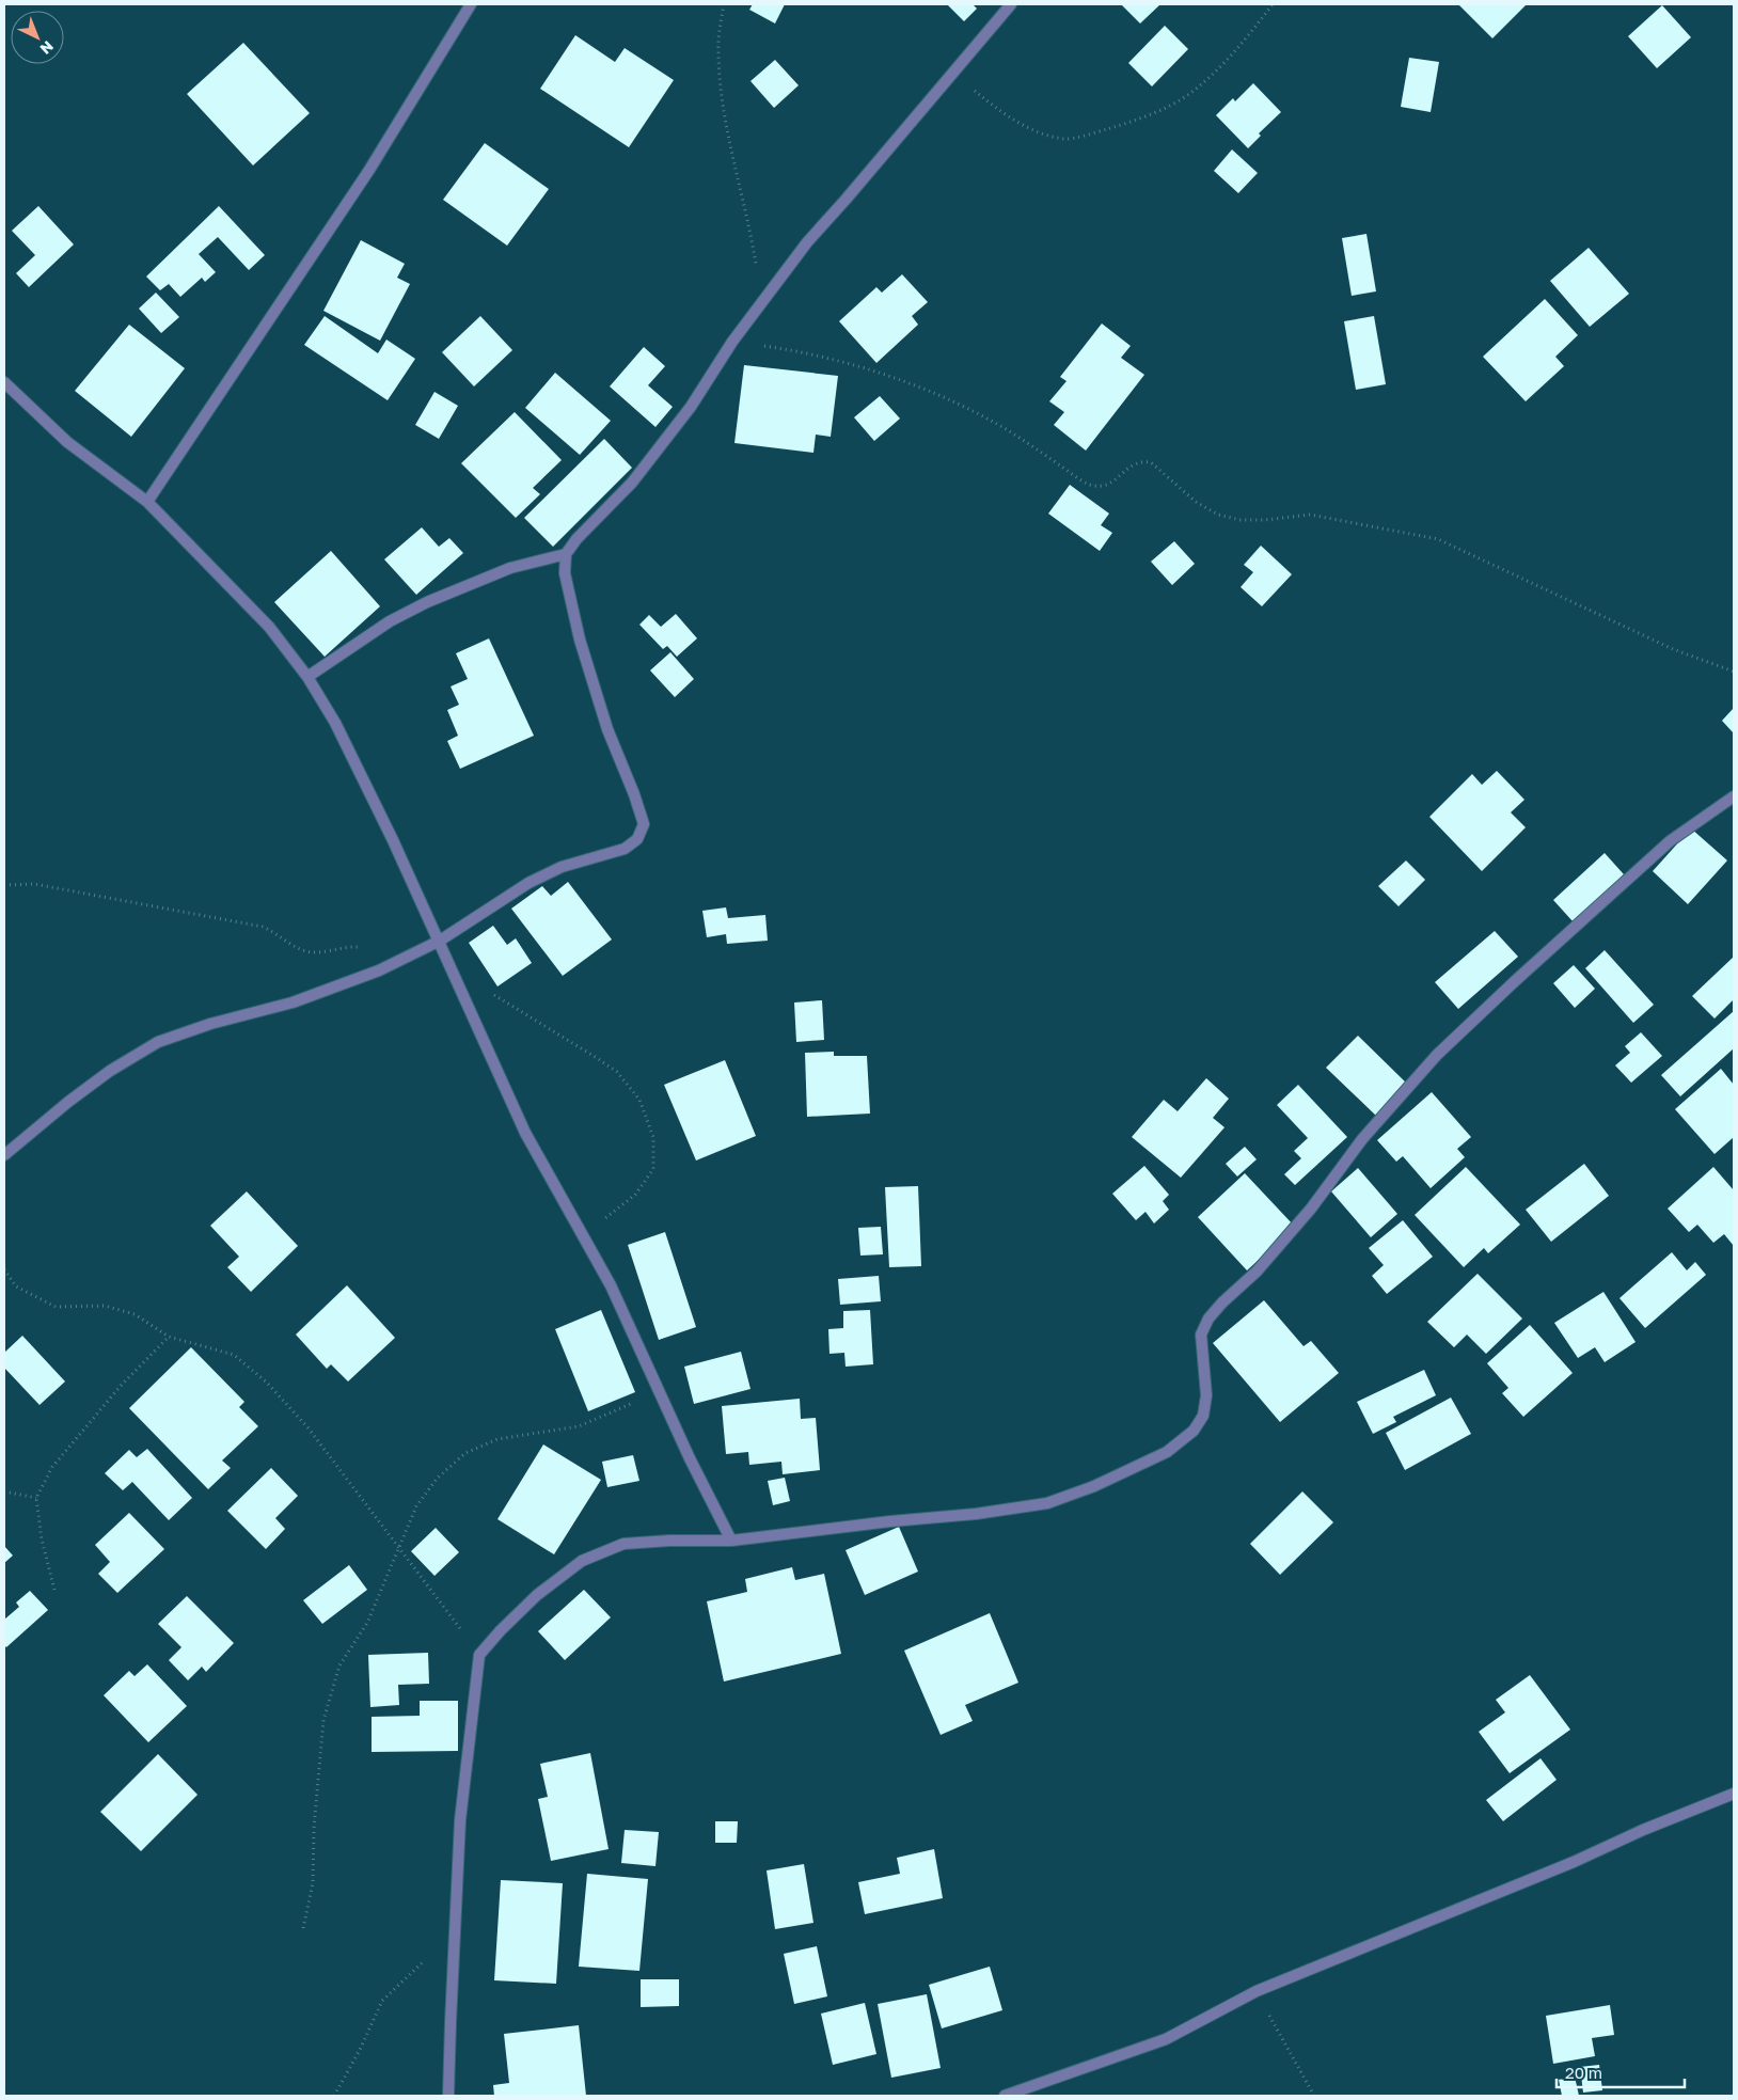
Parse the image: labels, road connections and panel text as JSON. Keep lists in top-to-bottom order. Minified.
{"scale_bar":"20 m","north":"bottom right"}
